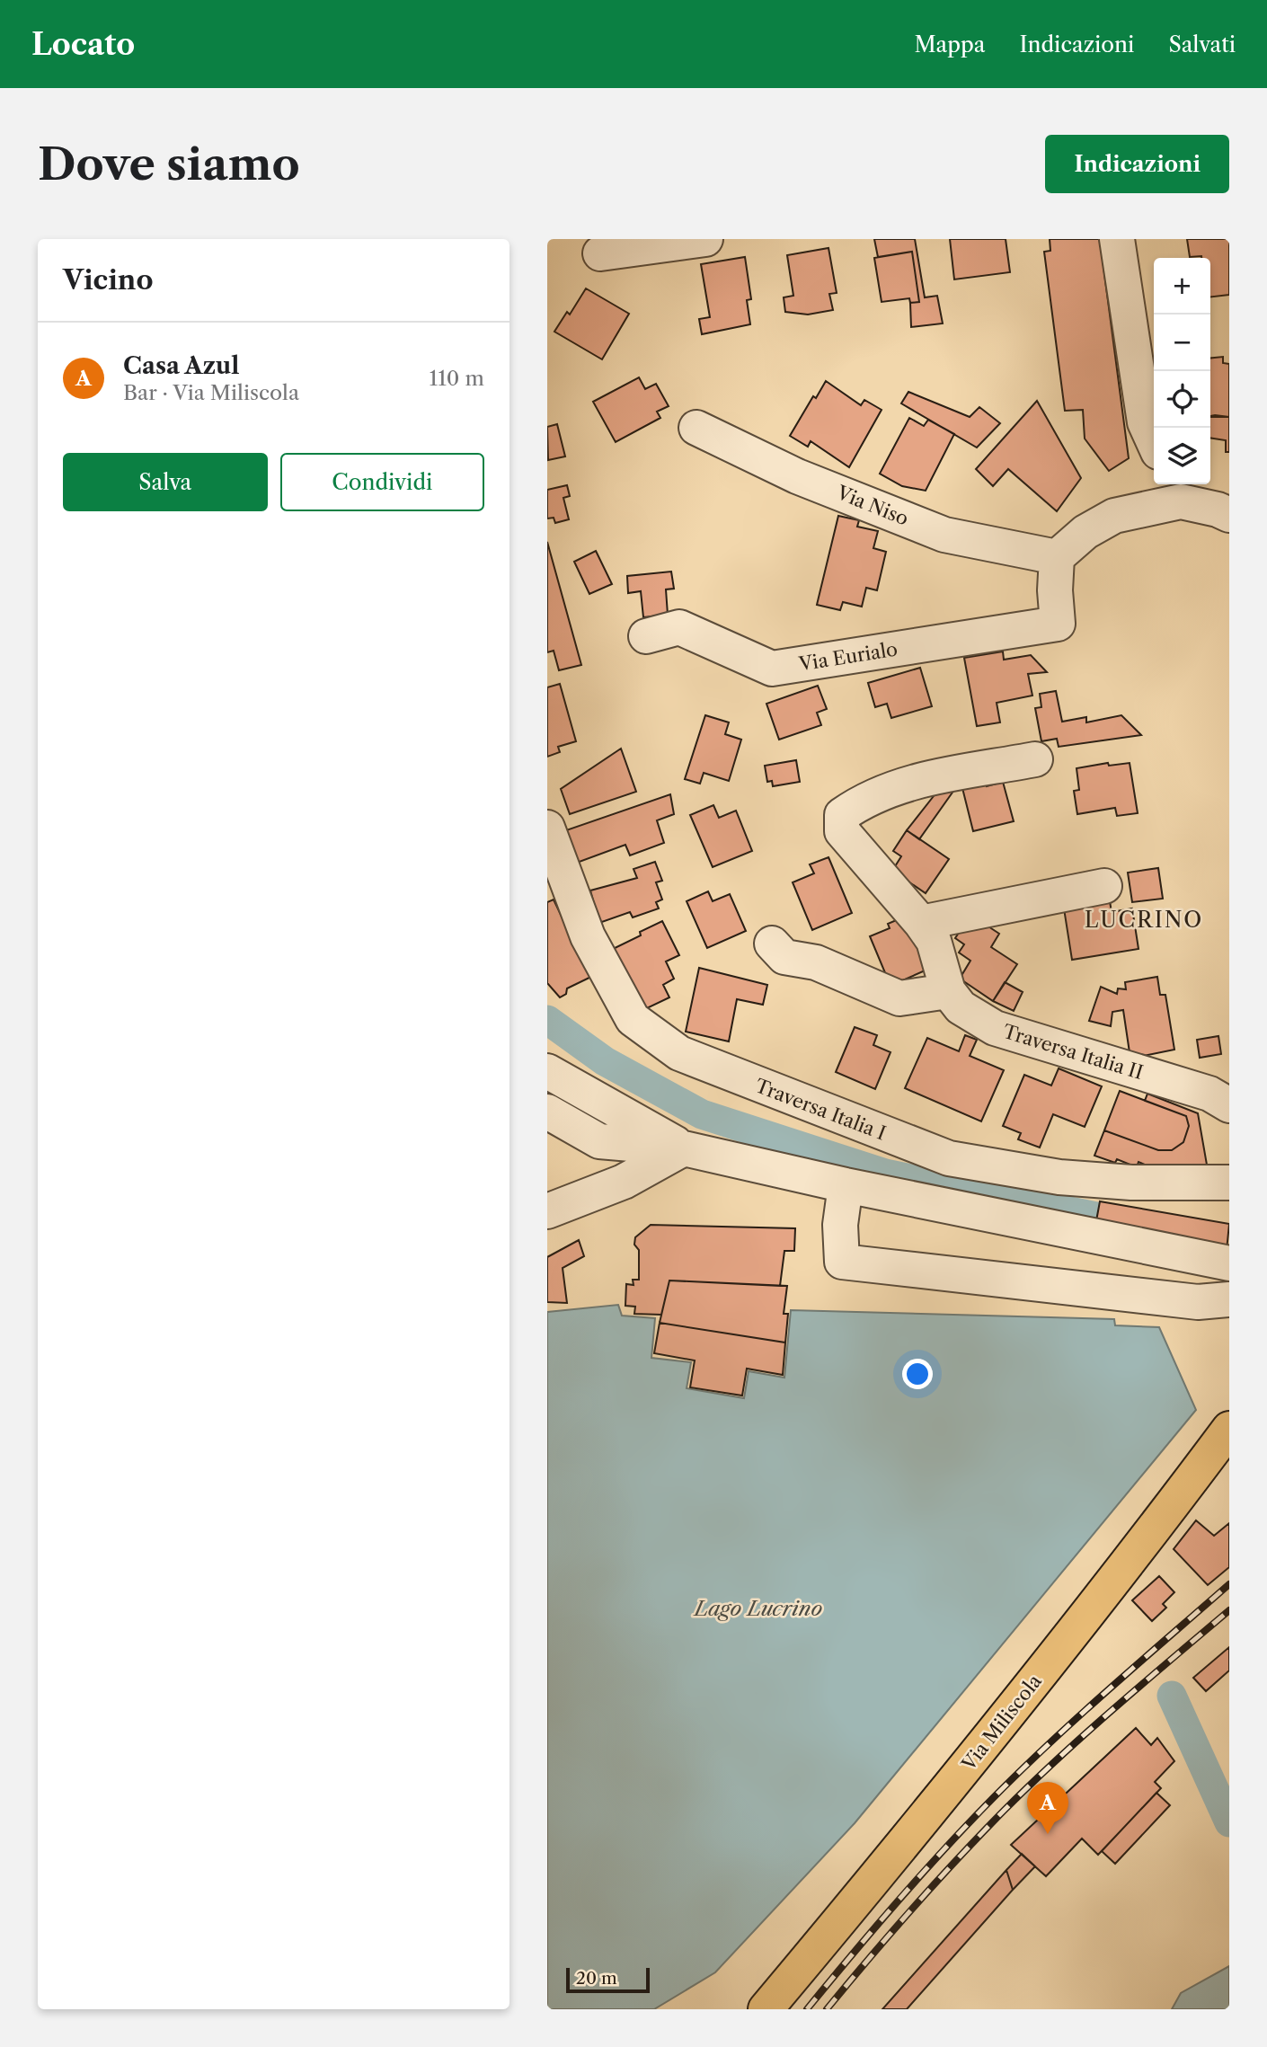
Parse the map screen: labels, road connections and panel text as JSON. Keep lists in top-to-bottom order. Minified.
{"streets":{"main road":["Via Miliscola"],"street":["Via Niso","Via Eurialo","Traversa Italia II","Traversa Italia I"]},"crossings":[["Via Niso","Via Eurialo"]],"districts":["LUCRINO"],"water":["Lago Lucrino"],"scale_bar":"20 m","page":{"header":"Locato","nav":["Mappa","Indicazioni","Salvati"],"buttons":["Indicazioni",["Salva","Condividi"]],"title":"Dove siamo","heading":"Vicino","map_buttons":["+","−"],"list":[{"mark":"A","name":"Casa Azul","note":"Bar · Via Miliscola","value":"110 m"}],"pins":"A","scale":"20 m"}}
